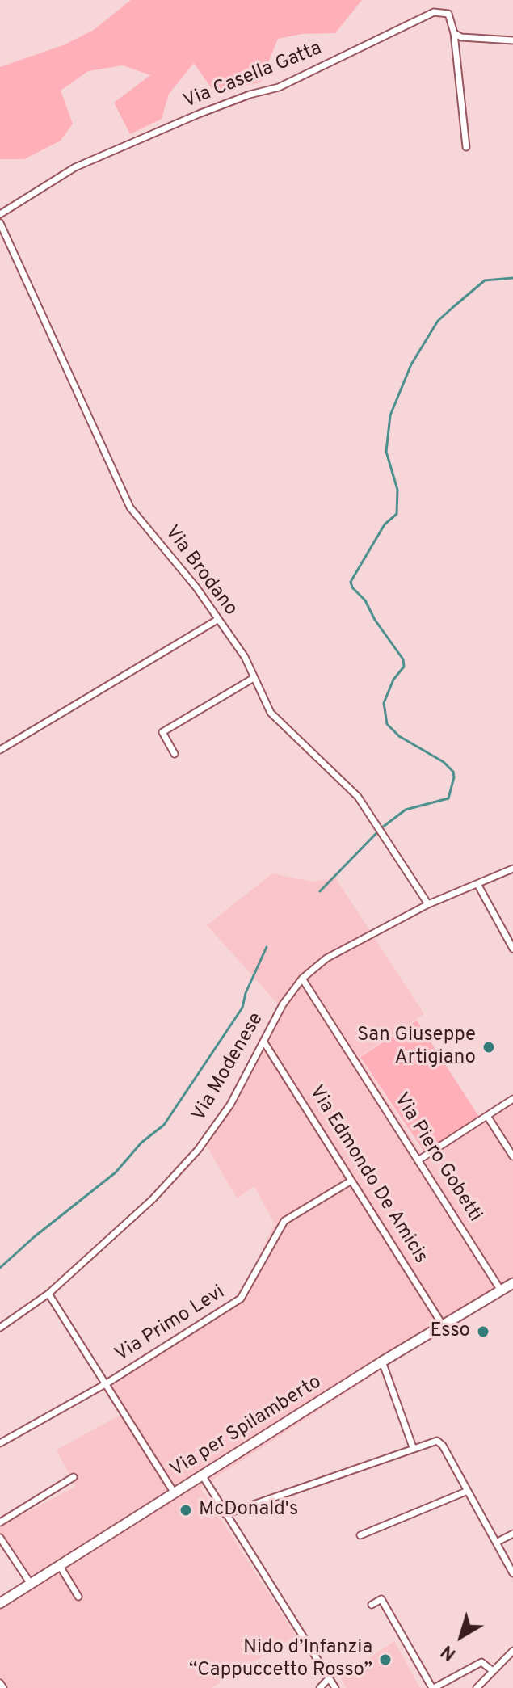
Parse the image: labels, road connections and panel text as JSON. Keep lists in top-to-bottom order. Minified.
{"streets":{"main road":["Via per Spilamberto"],"street":["Via Casella Gatta","Via Brodano","Via Modenese","Via Piero Gobetti","Via Edmondo De Amicis","Via Primo Levi"]},"crossings":[["Via Brodano","Via Modenese"],["Via Modenese","Via Piero Gobetti"],["Via Modenese","Via Edmondo De Amicis"],["Via Piero Gobetti","Via per Spilamberto"],["Via Edmondo De Amicis","Via Primo Levi"],["Via Edmondo De Amicis","Via per Spilamberto"]],"places":["San Giuseppe Artigiano","Esso","McDonald's","Nido d’Infanzia “Cappuccetto Rosso”"],"north":"bottom left"}
